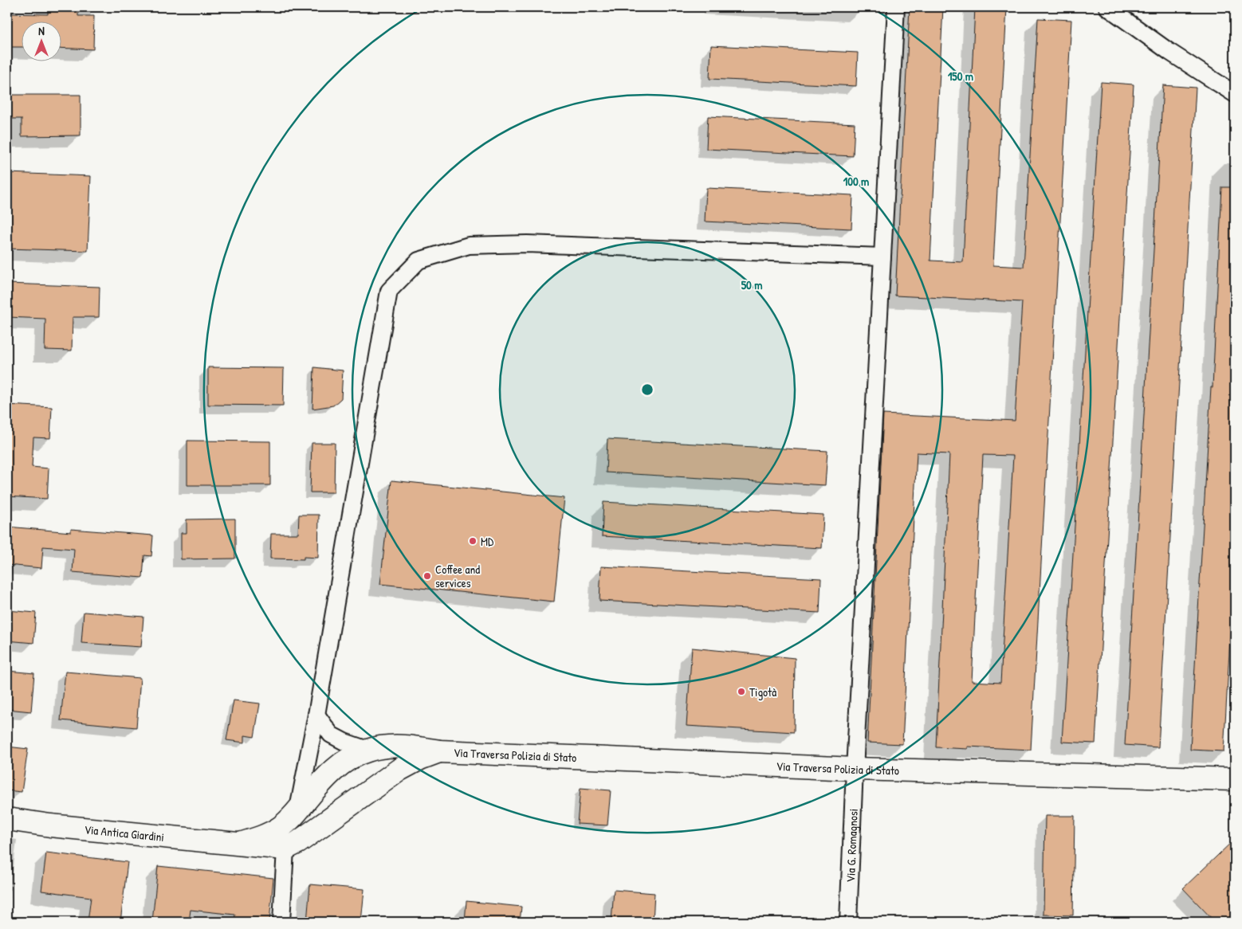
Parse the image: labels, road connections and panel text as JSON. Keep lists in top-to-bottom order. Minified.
{"streets":{"street":["Via Traversa Polizia di Stato","Via Antica Giardini","Via G. Romagnosi"]},"crossings":[["Via Traversa Polizia di Stato","Via Antica Giardini"],["Via Traversa Polizia di Stato","Via G. Romagnosi"]],"places":["MD","Coffee and services","Tigotà"],"north":"top","rings":["150 m","100 m","50 m"]}
